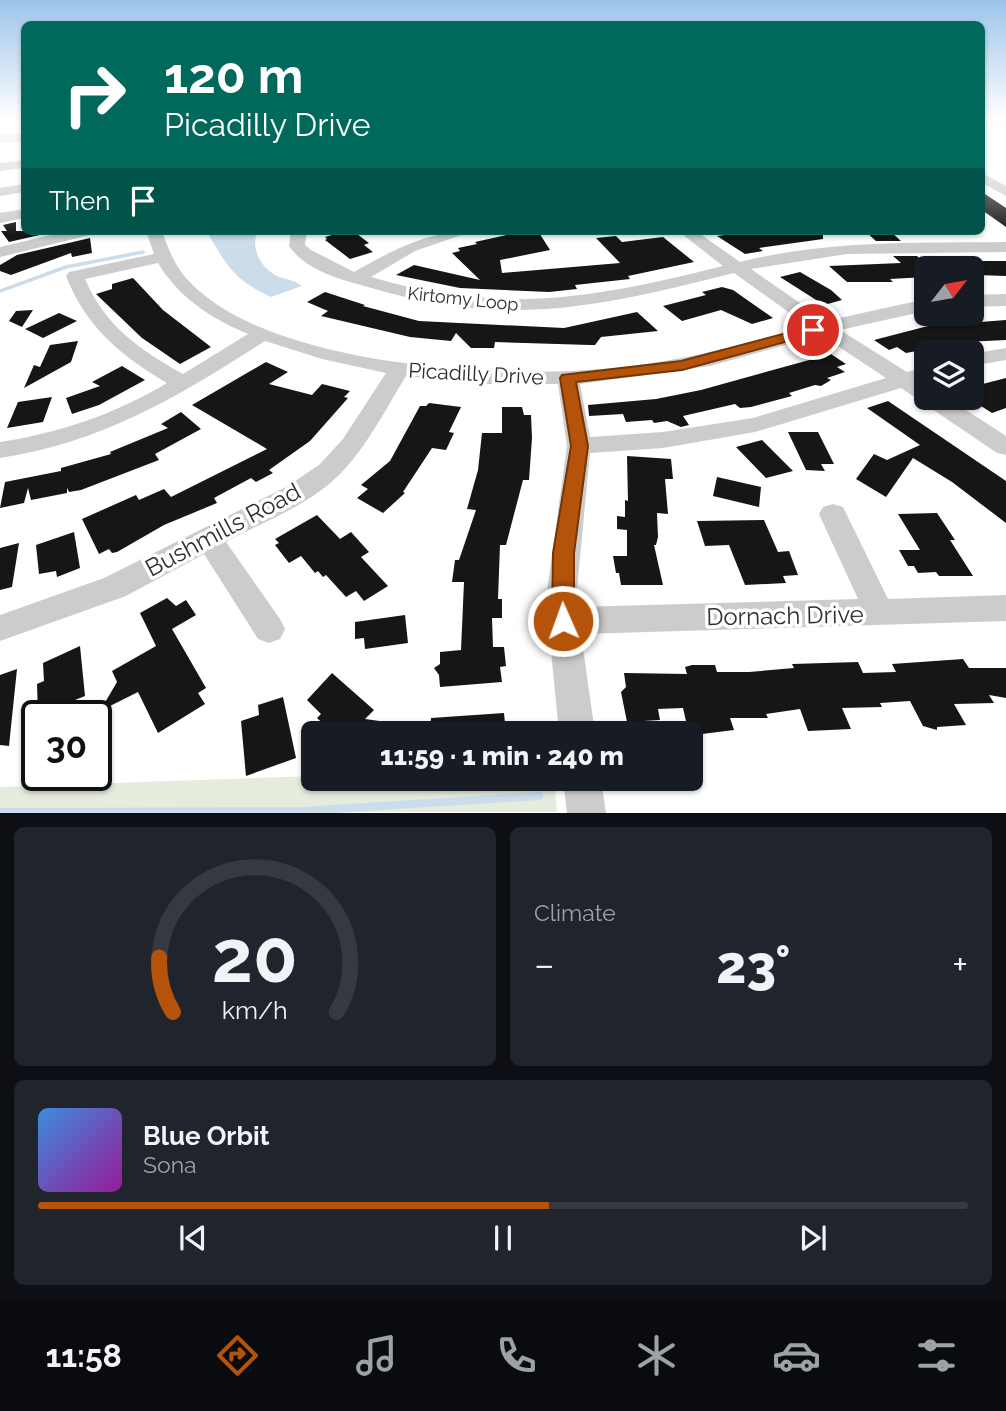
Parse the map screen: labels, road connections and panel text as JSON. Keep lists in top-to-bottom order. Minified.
{"streets":{"street":["Kirtomy Loop","Picadilly Drive","Bushmills Road","Dornach Drive"]},"crossings":[["Picadilly Drive","Bushmills Road"]],"north":"top right","page":{"turn":["120 m","Picadilly Drive"],"then":"Then","limit":"30","trip":"11:59 · 1 min · 240 m","tile":"Climate","heat":["−","23°","+"],"song":["Blue Orbit","Sona"],"tabs":"11:58","gauge":["20","km/h"]}}
